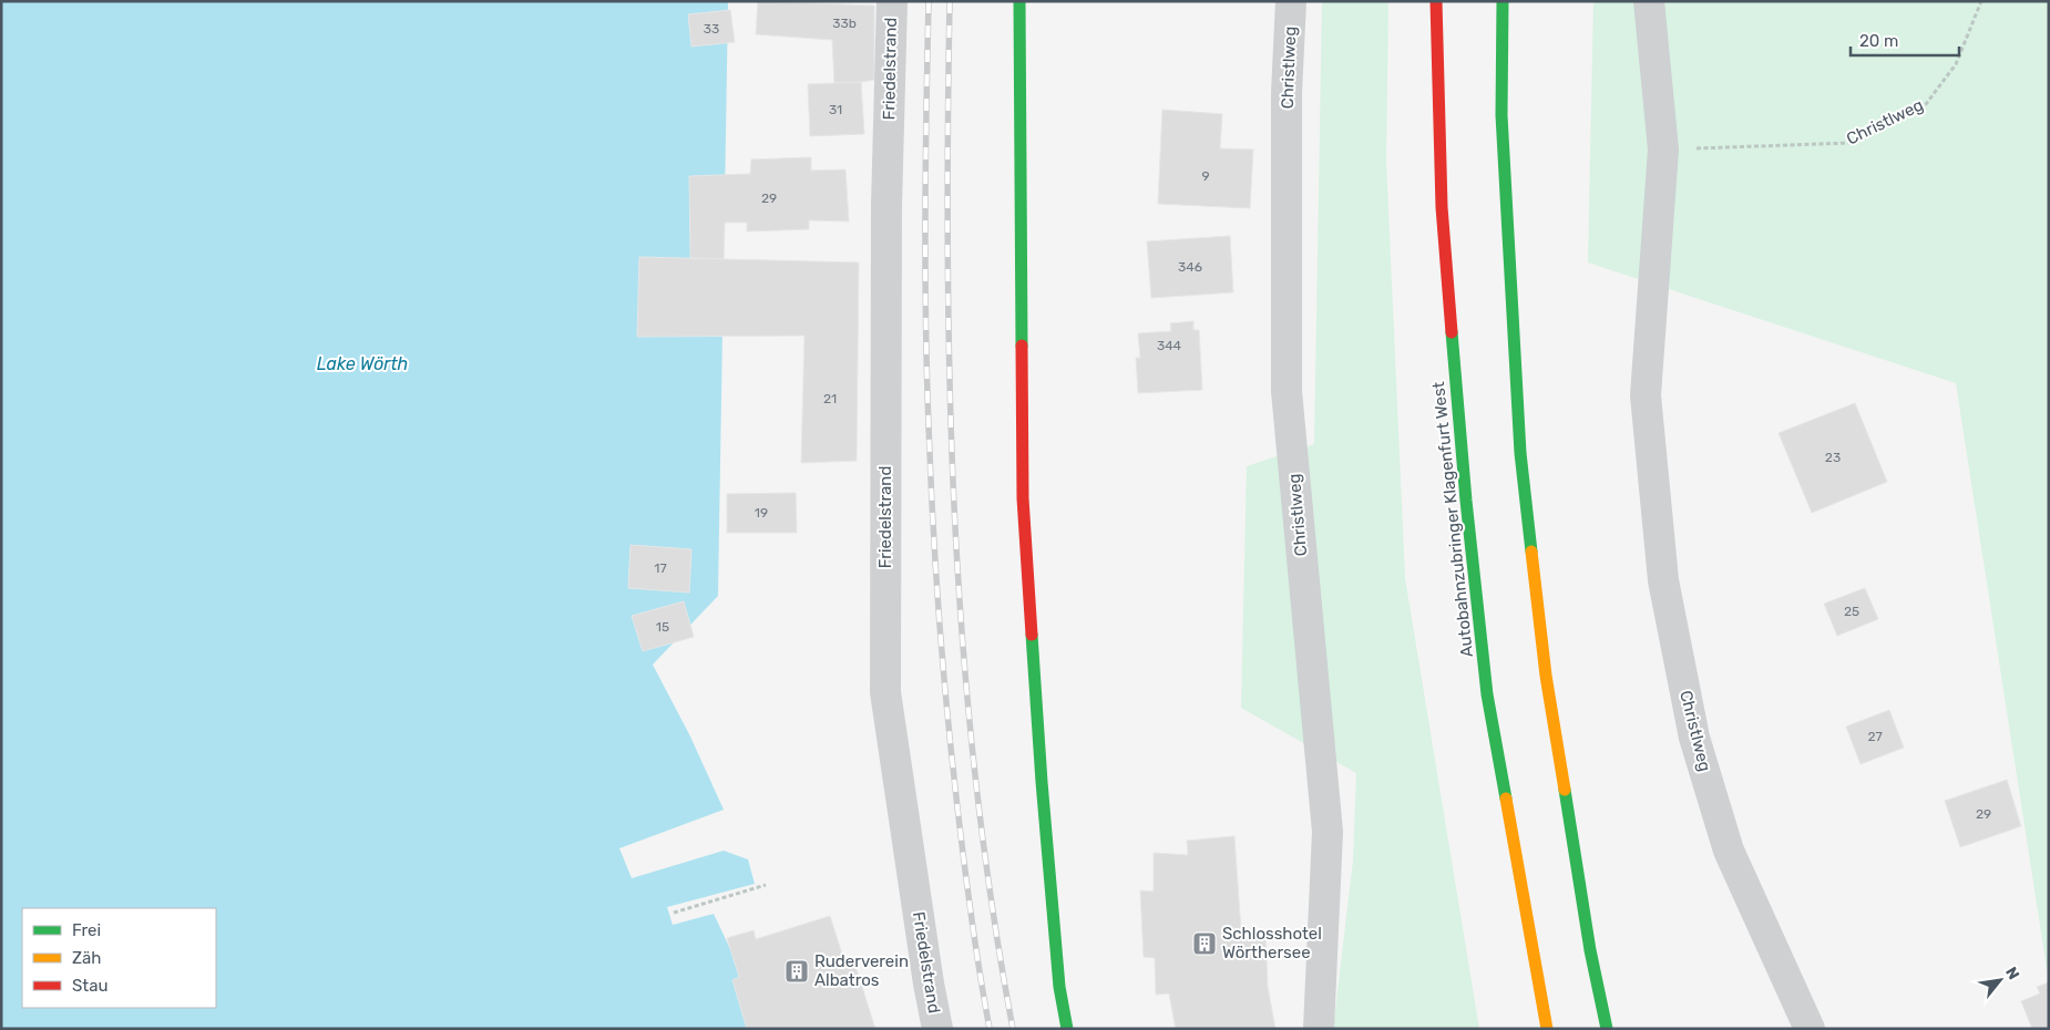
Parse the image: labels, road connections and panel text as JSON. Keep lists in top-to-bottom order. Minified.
{"streets":{"main road":["Autobahnzubringer Klagenfurt West"],"street":["Christlweg","Friedelstrand"]},"water":["Lake Wörth"],"places":{"building":["Schlosshotel Wörthersee","Ruderverein Albatros"]},"house_numbers":["33b","33","31","9","29","346","344","21","23","19","17","25","15","27","29"],"legend":["Frei","Zäh","Stau"],"scale_bar":"20 m","north":"top right"}
